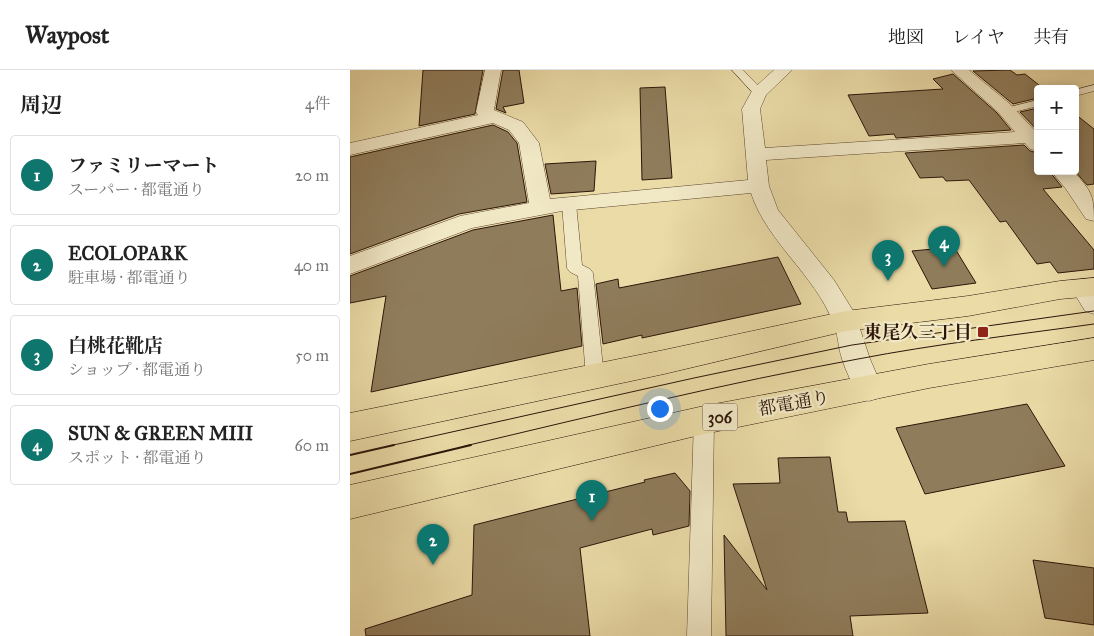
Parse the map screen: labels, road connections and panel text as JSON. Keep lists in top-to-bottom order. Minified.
{"streets":{"main road":["都電通り","306"]},"places":{"transit":["東尾久三丁目"]},"page":{"header":"Waypost","nav":["地図","レイヤ","共有"],"heading":["周辺","4件"],"map_buttons":["+","−"],"list":[{"mark":"1","name":"ファミリーマート","note":"スーパー · 都電通り","value":"20 m"},{"mark":"2","name":"ECOLOPARK","note":"駐車場 · 都電通り","value":"40 m"},{"mark":"3","name":"白桃花靴店","note":"ショップ · 都電通り","value":"50 m"},{"mark":"4","name":"SUN & GREEN MIII","note":"スポット · 都電通り","value":"60 m"}],"pins":["4","3","1","2"]}}
